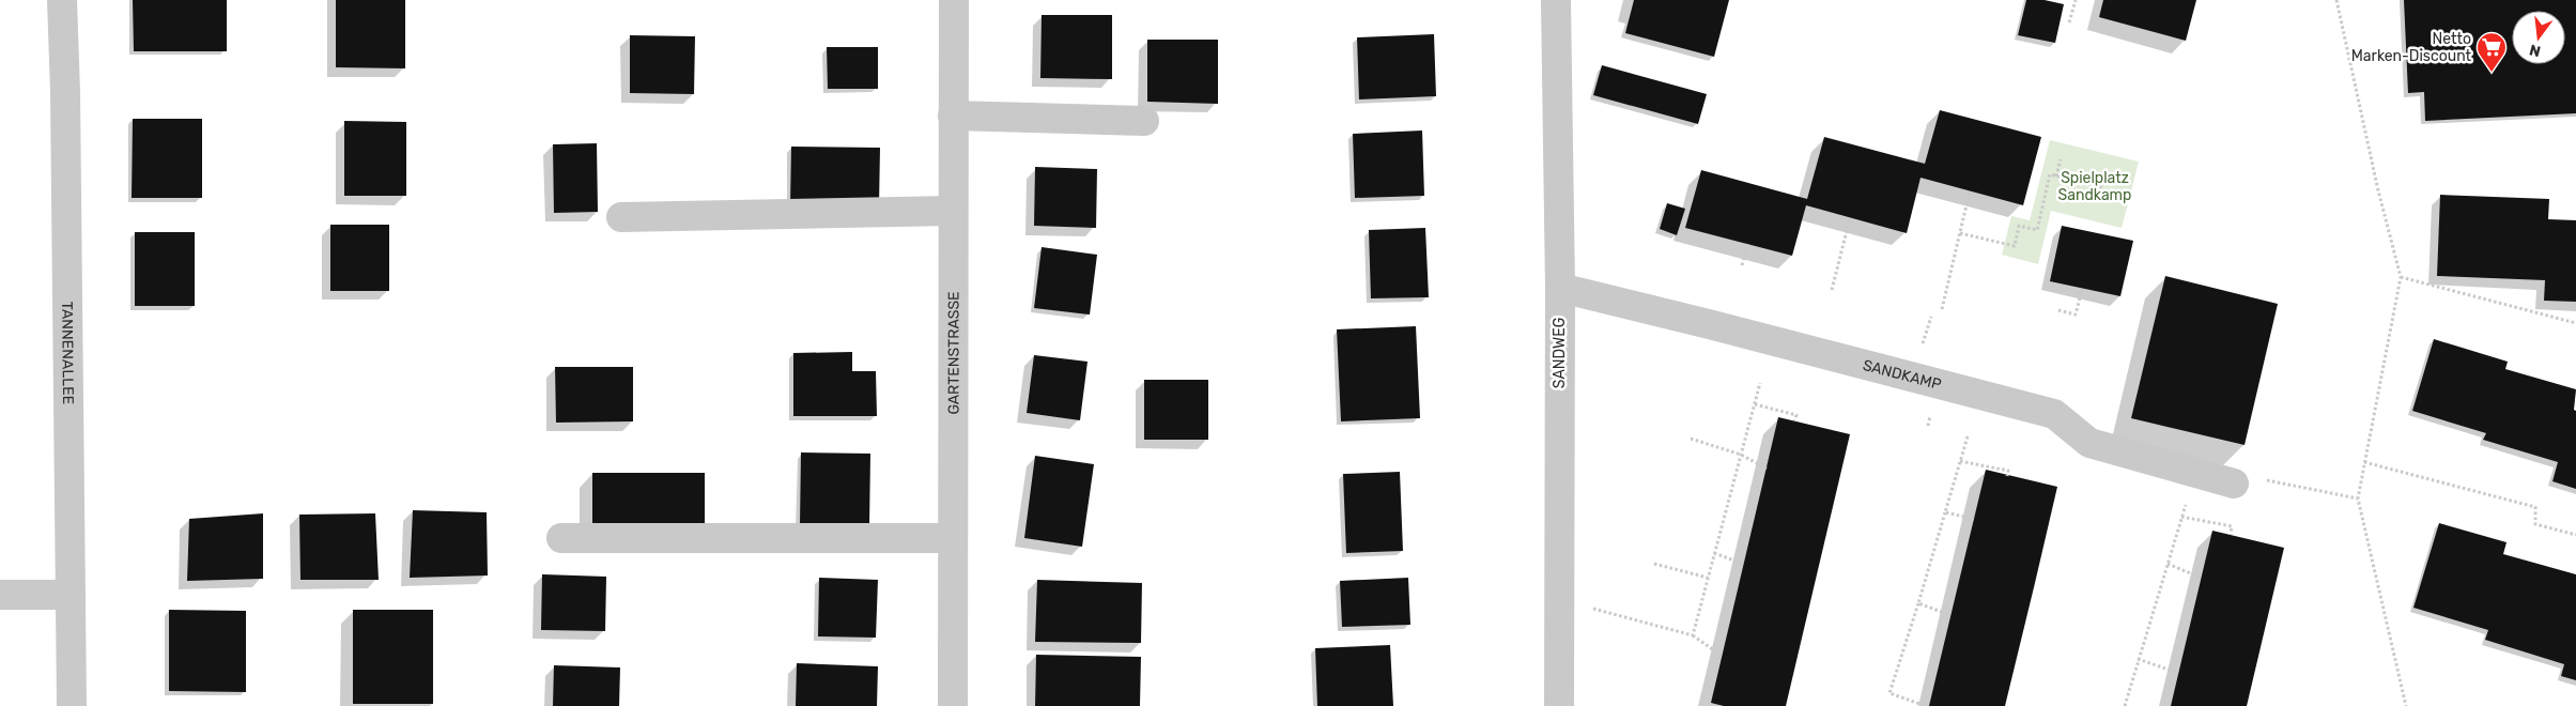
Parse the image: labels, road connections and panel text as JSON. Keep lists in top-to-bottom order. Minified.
{"streets":{"street":["TANNENALLEE","GARTENSTRASSE","SANDWEG","SANDKAMP"]},"crossings":[["SANDWEG","SANDKAMP"]],"parks":["Spielplatz Sandkamp"],"places":{"supermarket":["Netto Marken-Discount"]},"north":"bottom"}
